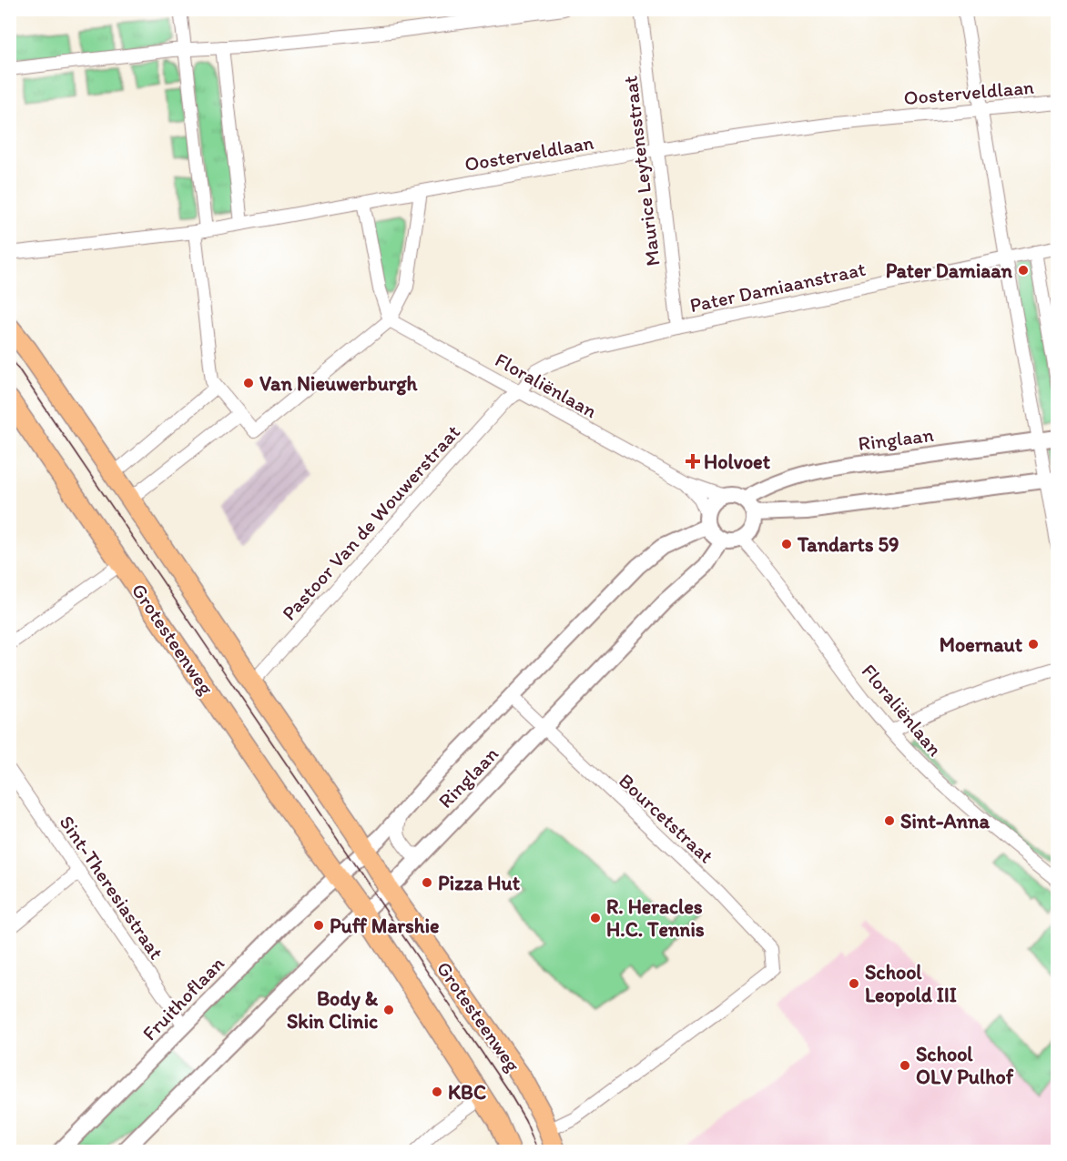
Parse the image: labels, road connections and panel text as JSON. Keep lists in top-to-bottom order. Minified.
{"streets":{"main road":["Grotesteenweg"],"street":["Oosterveldlaan","Maurice Leytensstraat","Pater Damiaanstraat","Floraliënlaan","Ringlaan","Pastoor Van de Wouwerstraat","Bourcetstraat","Sint-Theresiastraat","Fruithoflaan"]},"crossings":[["Oosterveldlaan","Maurice Leytensstraat"],["Maurice Leytensstraat","Pater Damiaanstraat"],["Pater Damiaanstraat","Floraliënlaan"],["Pater Damiaanstraat","Pastoor Van de Wouwerstraat"],["Floraliënlaan","Ringlaan"],["Floraliënlaan","Pastoor Van de Wouwerstraat"],["Ringlaan","Grotesteenweg"],["Ringlaan","Bourcetstraat"],["Ringlaan","Fruithoflaan"],["Pastoor Van de Wouwerstraat","Grotesteenweg"],["Grotesteenweg","Bourcetstraat"],["Grotesteenweg","Fruithoflaan"],["Sint-Theresiastraat","Fruithoflaan"]],"places":{"other":["Pater Damiaan","Van Nieuwerburgh","Tandarts 59","Moernaut","Sint-Anna","Pizza Hut","R. Heracles H.C. Tennis","Puff Marshie","School Leopold III","Body & Skin Clinic","School OLV Pulhof","KBC"],"health":["Holvoet"]}}
